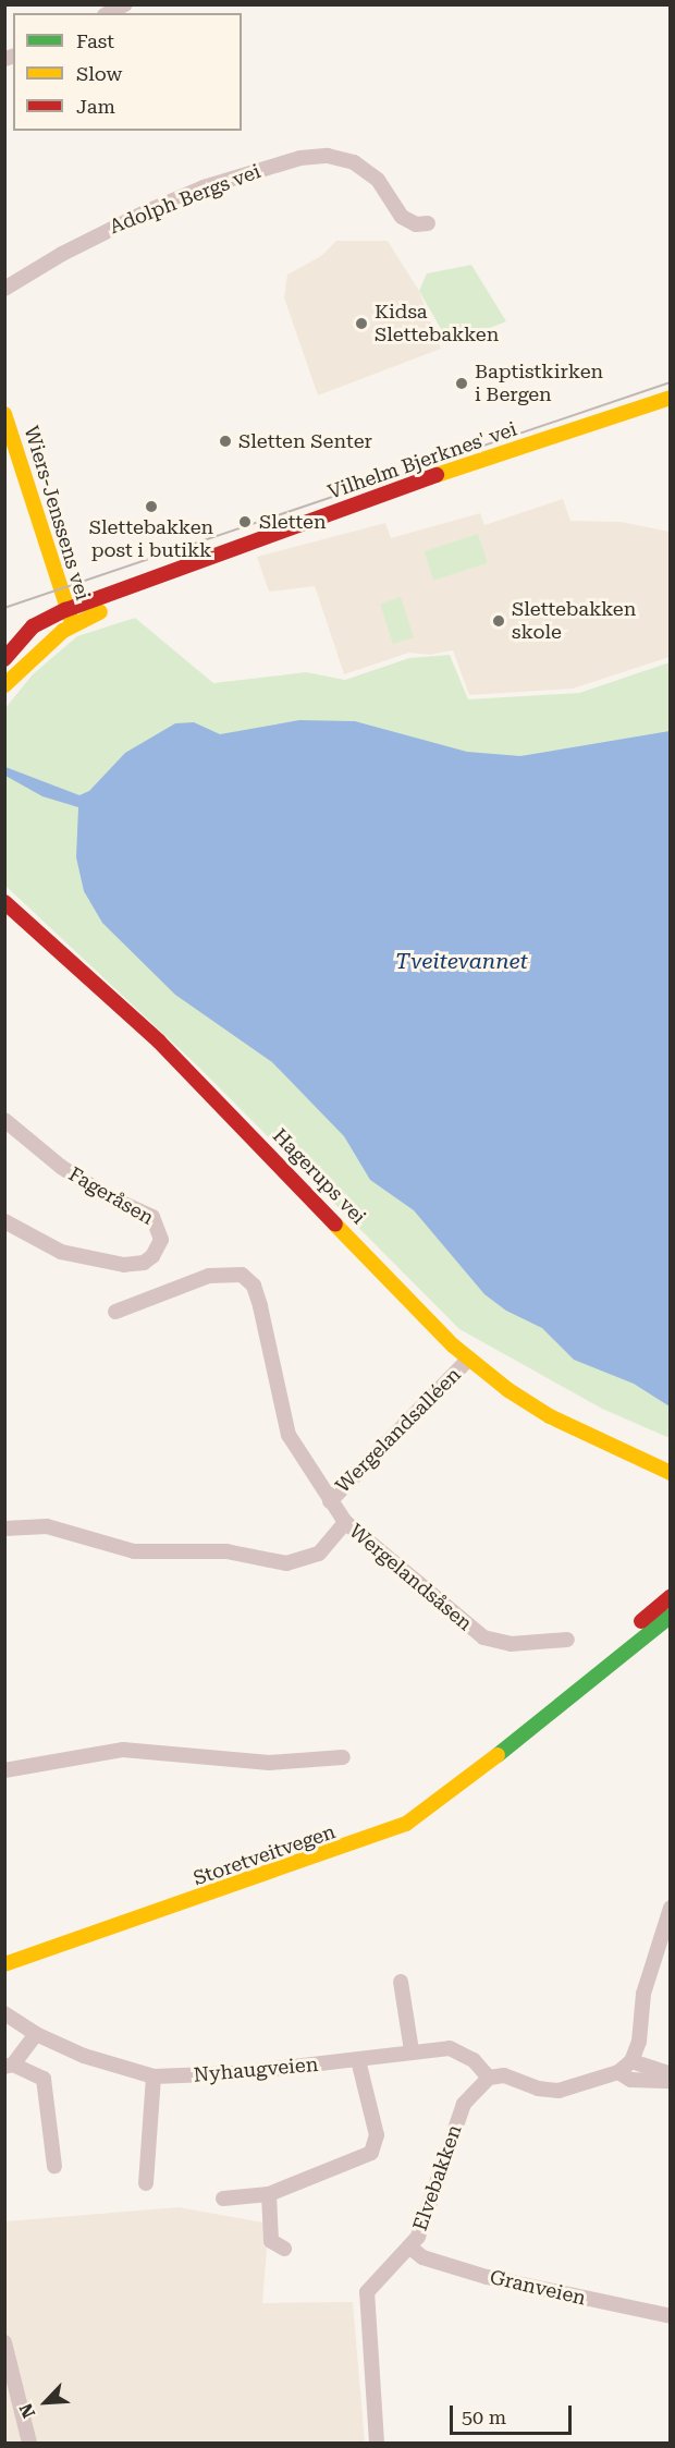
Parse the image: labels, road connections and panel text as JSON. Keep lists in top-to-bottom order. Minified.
{"streets":{"main road":["Vilhelm Bjerknes' vei","Wiers-Jenssens vei","Hagerups vei","Storetveitvegen"],"street":["Adolph Bergs vei","Fageråsen","Wergelandsalléen","Wergelandsåsen","Nyhaugveien","Elvebakken","Granveien"]},"crossings":[["Vilhelm Bjerknes' vei","Wiers-Jenssens vei"],["Hagerups vei","Wergelandsalléen"],["Wergelandsalléen","Wergelandsåsen"],["Nyhaugveien","Elvebakken"],["Elvebakken","Granveien"]],"water":["Tveitevannet"],"places":["Kidsa Slettebakken","Baptistkirken i Bergen","Sletten Senter","Slettebakken post i butikk","Sletten","Slettebakken skole"],"legend":["Fast","Slow","Jam"],"scale_bar":"50 m","north":"bottom left"}
